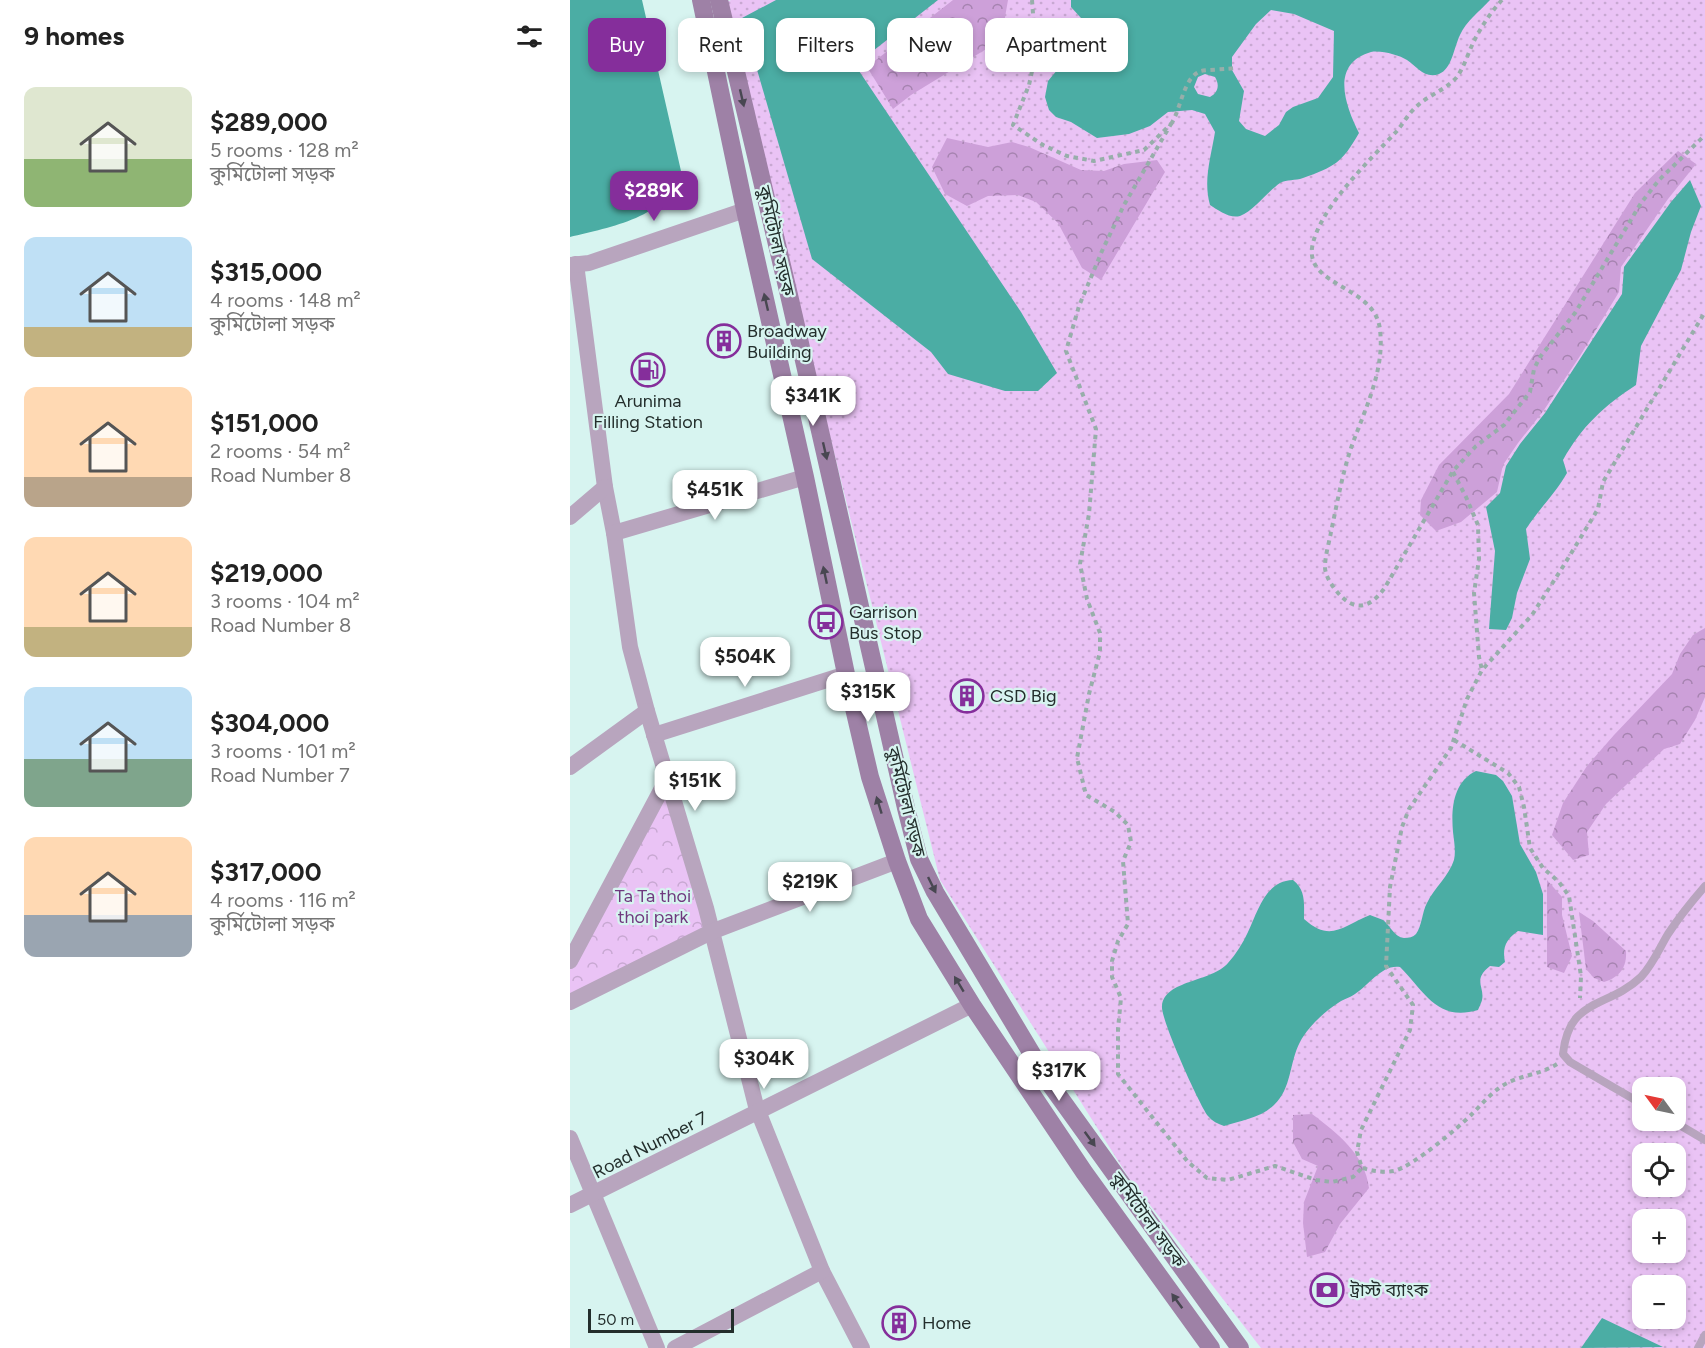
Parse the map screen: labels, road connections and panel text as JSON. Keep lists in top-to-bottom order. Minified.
{"streets":{"main road":["কুর্মিটোলা সড়ক"],"street":["Road Number 7"]},"crossings":[["কুর্মিটোলা সড়ক","Road Number 7"]],"parks":["Ta Ta thoi thoi park"],"places":{"building":["Broadway Building","CSD Big","Home"],"fuel station":["Arunima Filling Station"],"bus stop":["Garrison Bus Stop"],"bank":["ট্রাস্ট ব্যাংক"]},"scale_bar":"50 m","north":"top left","page":{"heading":"9 homes","chip":["Buy","Rent","Filters","New","Apartment"],"list":[{"name":"$289,000","note":"5 rooms · 128 m² · কুর্মিটোলা সড়ক"},{"name":"$315,000","note":"4 rooms · 148 m² · কুর্মিটোলা সড়ক"},{"name":"$151,000","note":"2 rooms · 54 m² · Road Number 8"},{"name":"$219,000","note":"3 rooms · 104 m² · Road Number 8"},{"name":"$304,000","note":"3 rooms · 101 m² · Road Number 7"},{"name":"$317,000","note":"4 rooms · 116 m² · কুর্মিটোলা সড়ক"}],"price":["$289K","$341K","$451K","$504K","$315K","$151K","$219K","$304K","$317K"],"map_buttons":["+","−"],"scale":"50 m"}}
